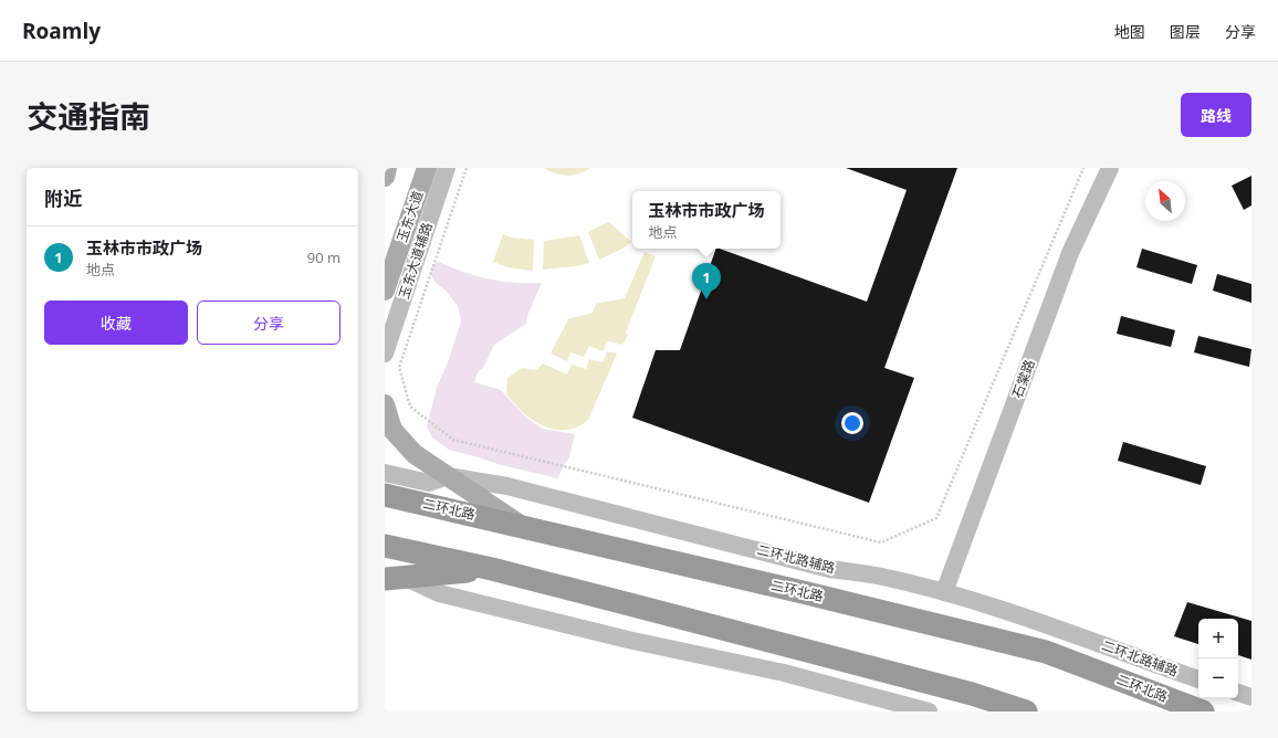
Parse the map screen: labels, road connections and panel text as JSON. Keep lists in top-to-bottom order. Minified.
{"streets":{"highway":["二环北路"],"main road":["玉东大道"],"street":["玉东大道辅路","石棠路","二环北路辅路"]},"crossings":[["石棠路","二环北路辅路"]],"north":"top left","page":{"header":"Roamly","nav":["地图","图层","分享"],"title":"交通指南","buttons":["路线",["收藏","分享"]],"heading":"附近","popup":["玉林市市政广场","地点"],"list":[{"mark":"1","name":"玉林市市政广场","note":"地点","value":"90 m"}],"pins":"1","map_buttons":["+","−"]}}
